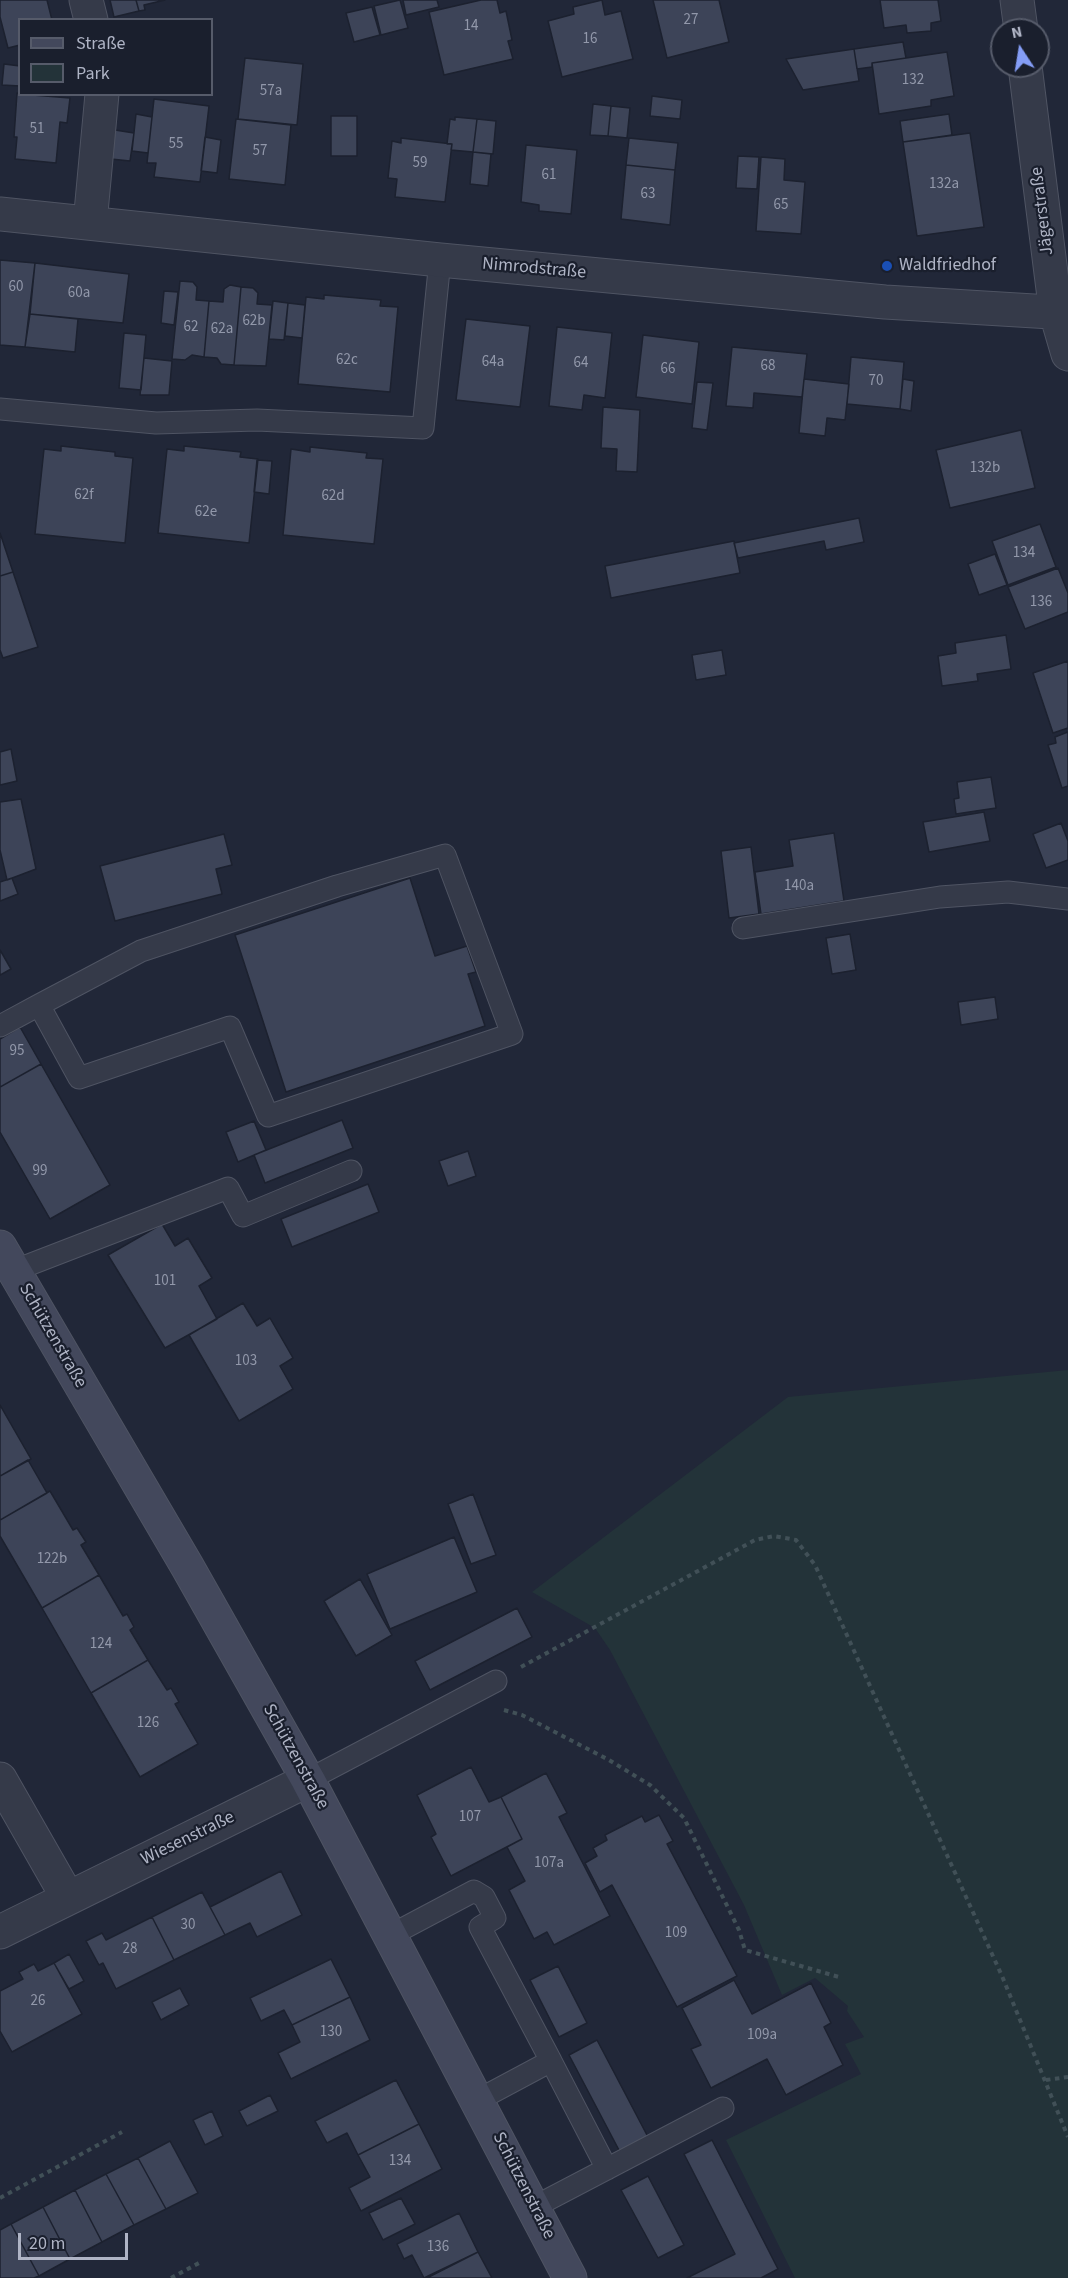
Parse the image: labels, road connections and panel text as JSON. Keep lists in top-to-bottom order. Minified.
{"streets":{"main road":["Schützenstraße"],"street":["Jägerstraße","Nimrodstraße","Wiesenstraße"]},"crossings":[["Jägerstraße","Nimrodstraße"],["Schützenstraße","Wiesenstraße"]],"places":["Waldfriedhof"],"house_numbers":["27","14","16","132","57a","51","55","57","59","61","132a","63","65","60","60a","62b","62","62a","62c","64a","64","68","66","70","132b","62f","62d","62e","134","136","140a","95","99","101","103","122b","124","126","107","107a","30","109","28","26","130","109a","134","136"],"legend":["Straße","Park"],"scale_bar":"20 m","north":"top"}
